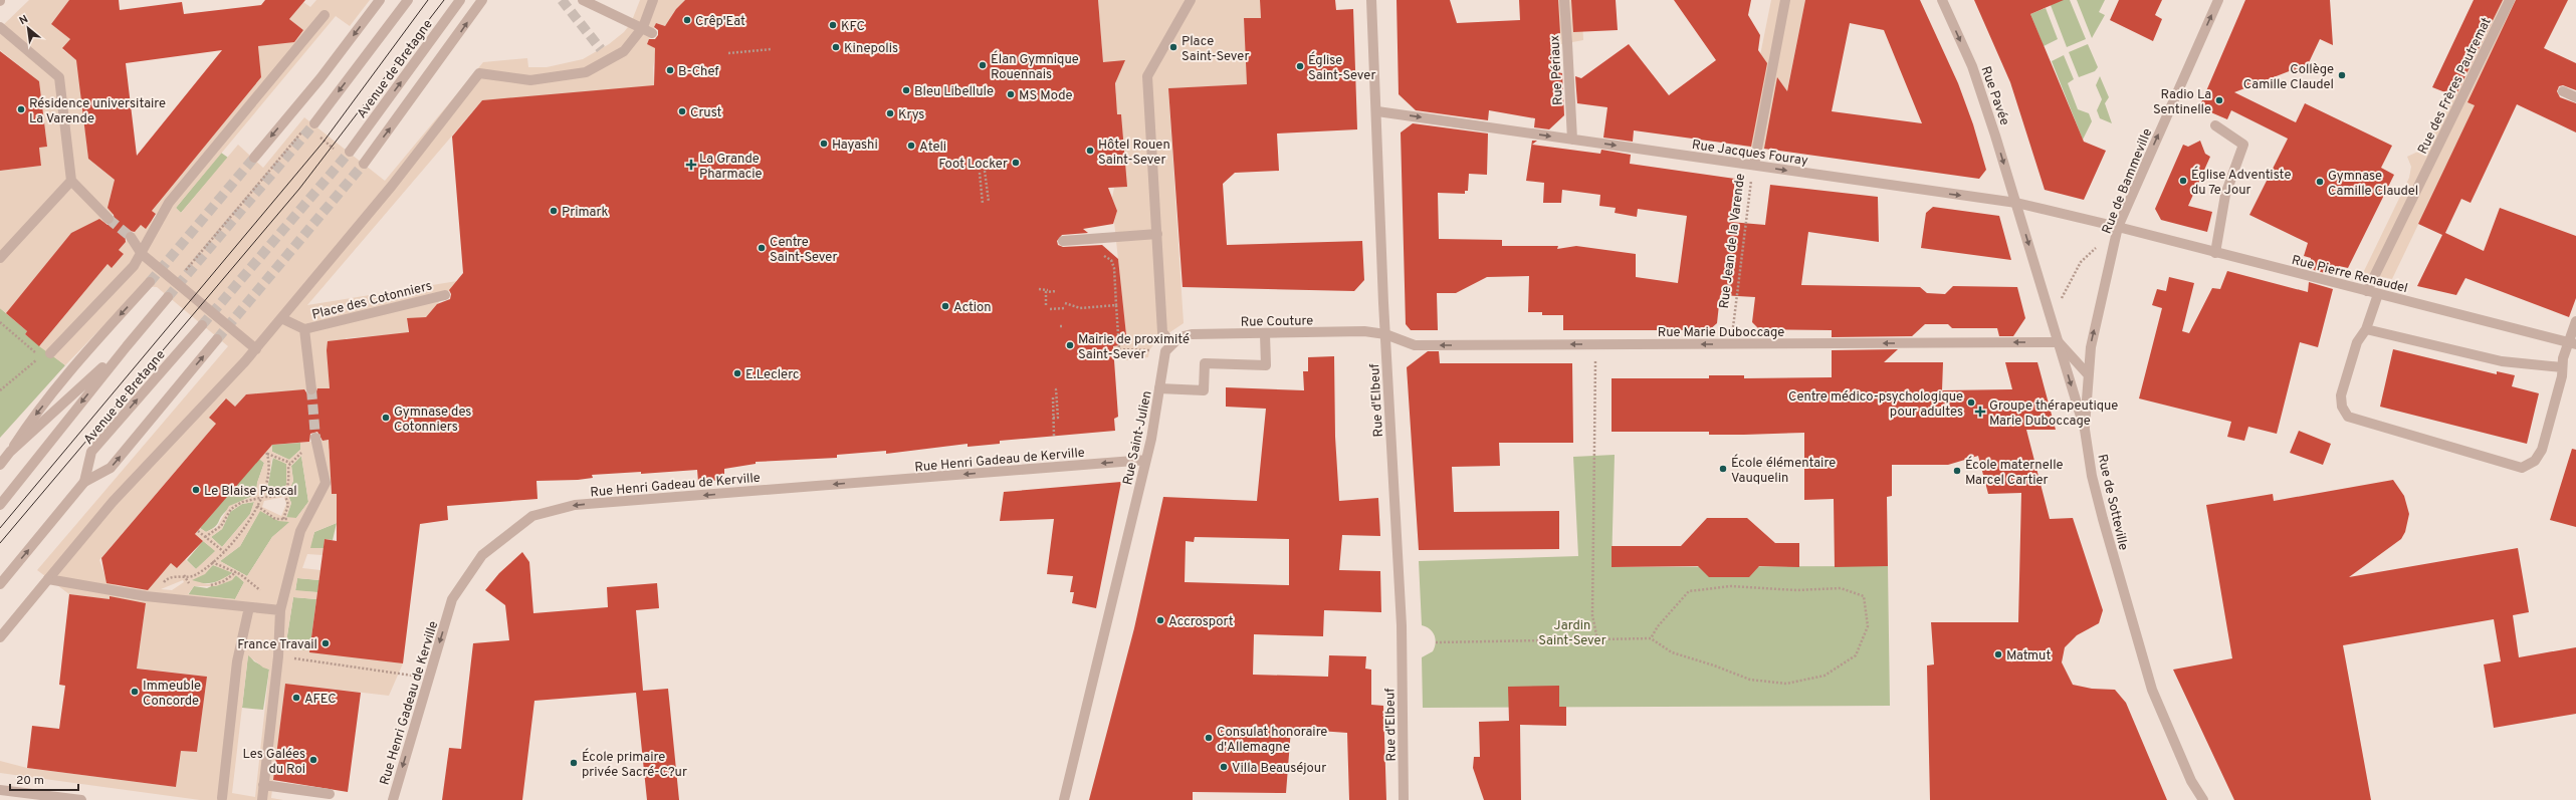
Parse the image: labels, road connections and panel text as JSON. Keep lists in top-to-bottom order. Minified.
{"streets":{"street":["Avenue de Bretagne","Rue Périaux","Rue des Frères Pautremat","Rue Pavée","Rue Jacques Fouray","Rue de Bammeville","Rue Jean de la Varende","Rue Pierre Renaudel","Place des Cotonniers","Rue Couture","Rue Marie Duboccage","Rue d'Elbeuf","Rue Saint-Julien","Rue Henri Gadeau de Kerville","Rue de Sotteville"]},"crossings":[["Rue Périaux","Rue Jacques Fouray"],["Rue des Frères Pautremat","Rue Pierre Renaudel"],["Rue Pavée","Rue Jacques Fouray"],["Rue Pavée","Rue de Sotteville"],["Rue Jacques Fouray","Rue de Bammeville"],["Rue Jacques Fouray","Rue Jean de la Varende"],["Rue Jacques Fouray","Rue Pierre Renaudel"],["Rue Jacques Fouray","Rue d'Elbeuf"],["Rue Jacques Fouray","Rue de Sotteville"],["Rue de Bammeville","Rue Pierre Renaudel"],["Rue de Bammeville","Rue de Sotteville"],["Rue Jean de la Varende","Rue Marie Duboccage"],["Rue Couture","Rue Marie Duboccage"],["Rue Couture","Rue d'Elbeuf"],["Rue Couture","Rue Saint-Julien"],["Rue Marie Duboccage","Rue d'Elbeuf"],["Rue Marie Duboccage","Rue de Sotteville"],["Rue Saint-Julien","Rue Henri Gadeau de Kerville"]],"one_way":["Rue Pavée","Rue Jacques Fouray","Rue de Bammeville","Rue Marie Duboccage","Rue Henri Gadeau de Kerville"],"parks":["Jardin Saint-Sever"],"places":{"other":["Crêp'Eat","KFC","Kinepolis","Place Saint-Sever","Élan Gymnique Rouennais","Église Saint-Sever","B-Chef","Collège Camille Claudel","Bleu Libellule","MS Mode","Radio La Sentinelle","Résidence universitaire La Varende","Crust","Krys","Hayashi","Ateli","Hôtel Rouen Saint-Sever","Foot Locker","Église Adventiste du 7e Jour","Gymnase Camille Claudel","Primark","Centre Saint-Sever","Action","Mairie de proximité Saint-Sever","E.Leclerc","Centre médico-psychologique pour adultes","Gymnase des Cotonniers","École élémentaire Vauquelin","École maternelle Marcel Cartier","Le Blaise Pascal","Accrosport","France Travail","Matmut","Immeuble Concorde","AFEC","Consulat honoraire d'Allemagne","Les Galées du Roi","École primaire privée Sacré-C?ur","Villa Beauséjour"],"health":["La Grande Pharmacie","Groupe thérapeutique Marie Duboccage"]},"scale_bar":"20 m","north":"top left"}
